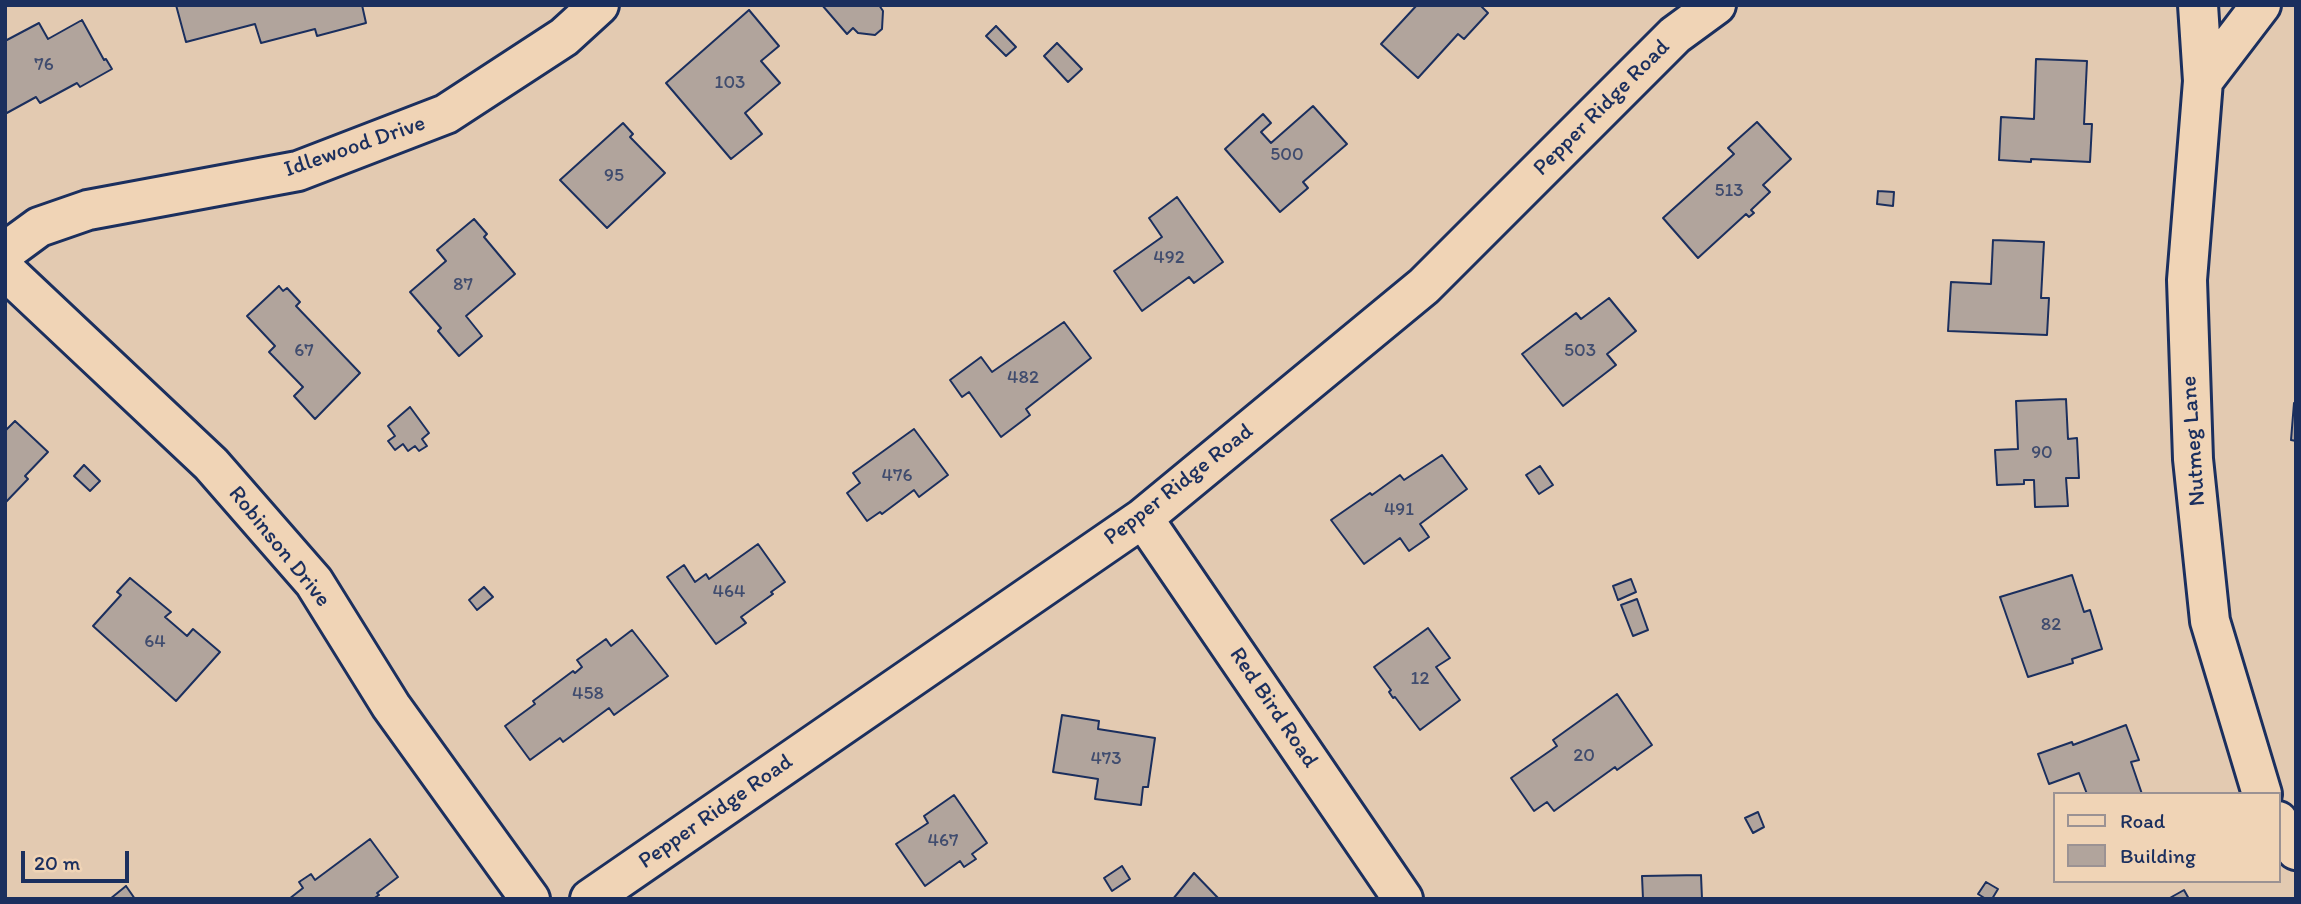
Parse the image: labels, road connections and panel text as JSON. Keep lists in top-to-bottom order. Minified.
{"streets":{"street":["Pepper Ridge Road","Idlewood Drive","Nutmeg Lane","Robinson Drive","Red Bird Road"]},"crossings":[["Pepper Ridge Road","Red Bird Road"]],"house_numbers":["76","103","500","95","513","492","87","67","503","482","90","476","491","464","82","64","12","458","20","473","467"],"legend":["Road","Building"],"scale_bar":"20 m"}
